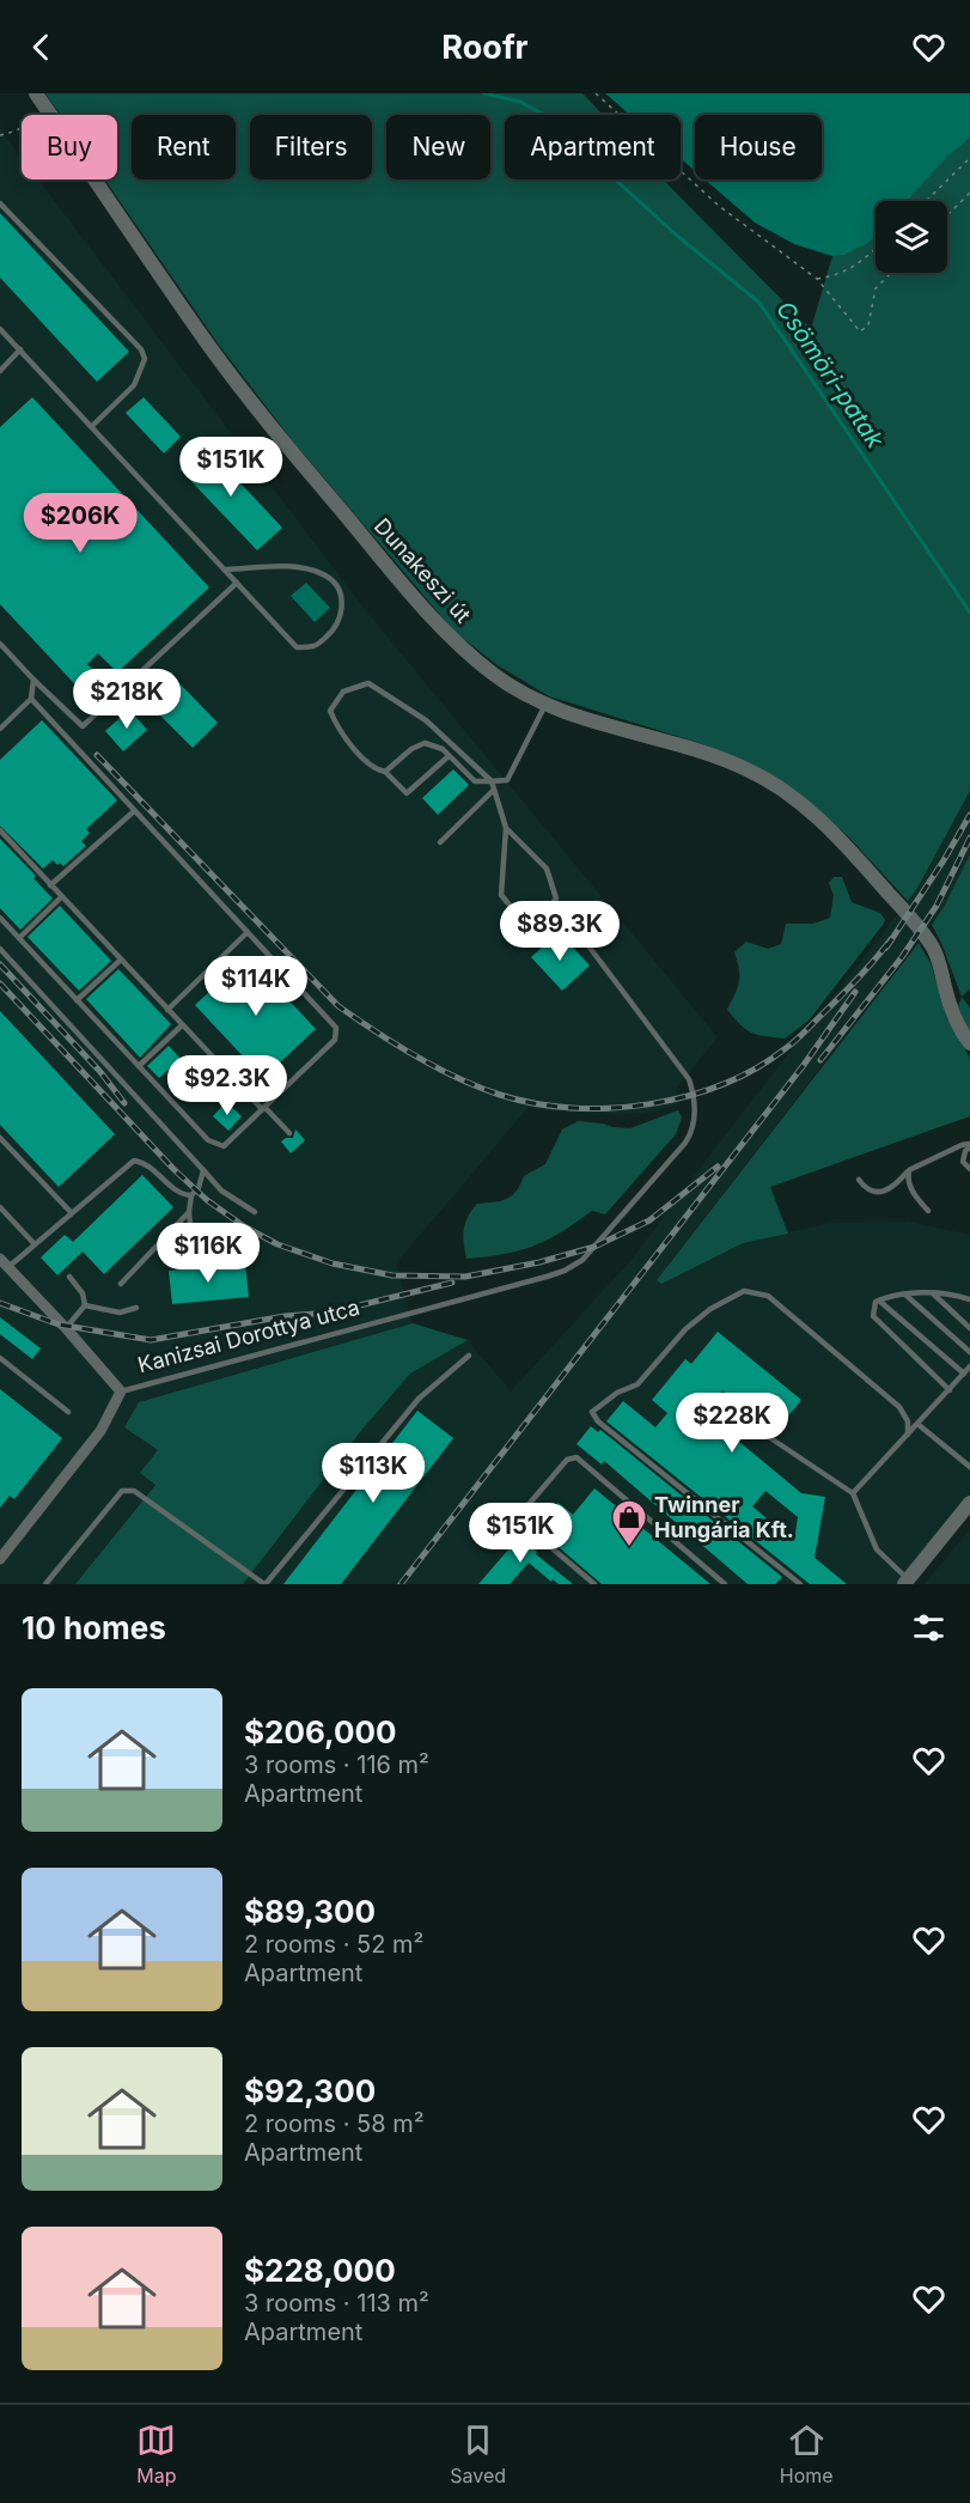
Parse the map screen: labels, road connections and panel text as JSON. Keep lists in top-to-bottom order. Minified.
{"streets":{"street":["Dunakeszi út","Kanizsai Dorottya utca"]},"water":["Csömöri-patak"],"places":{"shop":["Twinner Hungária Kft."]},"page":{"header":"Roofr","chip":["Buy","Rent","Filters","New","Apartment","House"],"price":["$151K","$206K","$218K","$89.3K","$114K","$92.3K","$116K","$228K","$113K","$151K"],"heading":"10 homes","list":[{"name":"$206,000","note":"3 rooms · 116 m² · Apartment"},{"name":"$89,300","note":"2 rooms · 52 m² · Apartment"},{"name":"$92,300","note":"2 rooms · 58 m² · Apartment"},{"name":"$228,000","note":"3 rooms · 113 m² · Apartment"}],"tabs":["Map","Saved","Home"]}}
